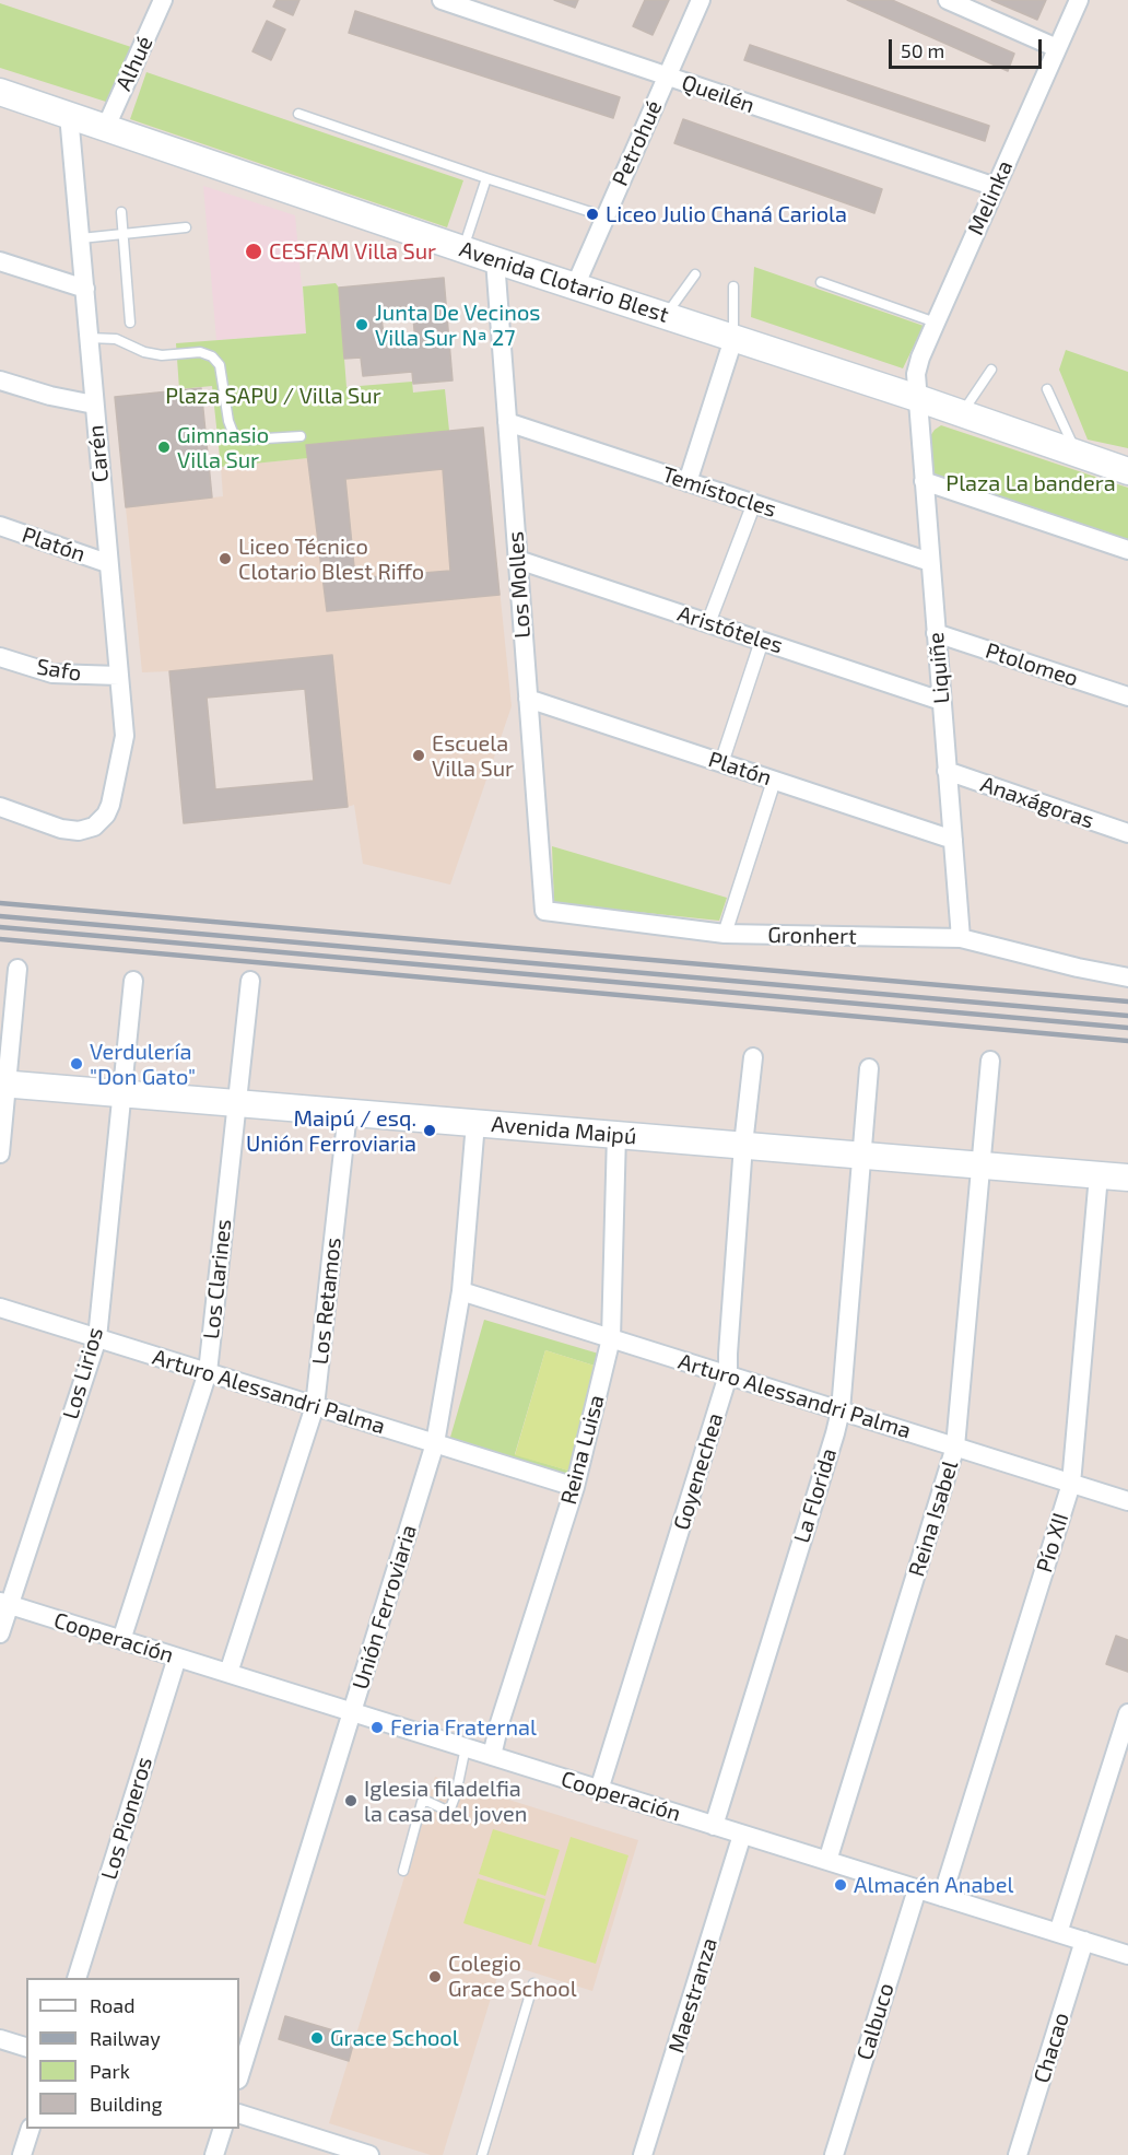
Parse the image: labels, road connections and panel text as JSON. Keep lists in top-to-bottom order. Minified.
{"streets":{"main road":["Avenida Clotario Blest","Avenida Maipú"],"street":["Alhué","Queilén","Petrohué","Melinka","Carén","Temístocles","Platón","Los Molles","Aristóteles","Ptolomeo","Liquiñe","Safo","Anaxágoras","Gronhert","Los Clarines","Los Retamos","Los Lirios","Arturo Alessandri Palma","Reina Luisa","Goyenechea","La Florida","Reina Isabel","Pío XII","Unión Ferroviaria","Cooperación","Los Pioneros","Maestranza","Calbuco","Chacao"]},"crossings":[["Alhué","Avenida Clotario Blest"],["Queilén","Petrohué"],["Queilén","Melinka"],["Petrohué","Avenida Clotario Blest"],["Melinka","Avenida Clotario Blest"],["Melinka","Liquiñe"],["Avenida Clotario Blest","Carén"],["Avenida Clotario Blest","Los Molles"],["Avenida Clotario Blest","Liquiñe"],["Carén","Platón"],["Carén","Safo"],["Temístocles","Los Molles"],["Temístocles","Liquiñe"],["Platón","Los Molles"],["Platón","Liquiñe"],["Los Molles","Aristóteles"],["Los Molles","Gronhert"],["Aristóteles","Liquiñe"],["Ptolomeo","Liquiñe"],["Liquiñe","Anaxágoras"],["Liquiñe","Gronhert"],["Avenida Maipú","Los Clarines"],["Avenida Maipú","Los Retamos"],["Avenida Maipú","Los Lirios"],["Avenida Maipú","Reina Luisa"],["Avenida Maipú","Goyenechea"],["Avenida Maipú","La Florida"],["Avenida Maipú","Reina Isabel"],["Avenida Maipú","Pío XII"],["Avenida Maipú","Unión Ferroviaria"],["Los Clarines","Arturo Alessandri Palma"],["Los Clarines","Cooperación"],["Los Retamos","Arturo Alessandri Palma"],["Los Retamos","Cooperación"],["Los Lirios","Arturo Alessandri Palma"],["Los Lirios","Cooperación"],["Arturo Alessandri Palma","Reina Luisa"],["Arturo Alessandri Palma","Goyenechea"],["Arturo Alessandri Palma","La Florida"],["Arturo Alessandri Palma","Reina Isabel"],["Arturo Alessandri Palma","Pío XII"],["Arturo Alessandri Palma","Unión Ferroviaria"],["Reina Luisa","Cooperación"],["Goyenechea","Cooperación"],["La Florida","Cooperación"],["Reina Isabel","Cooperación"],["Pío XII","Cooperación"],["Unión Ferroviaria","Cooperación"],["Cooperación","Los Pioneros"],["Cooperación","Maestranza"],["Cooperación","Calbuco"],["Cooperación","Chacao"]],"parks":["Plaza SAPU / Villa Sur","Plaza La bandera"],"places":["Liceo Julio Chaná Cariola","CESFAM Villa Sur","Junta De Vecinos Villa Sur Nª 27","Gimnasio Villa Sur","Liceo Técnico Clotario Blest Riffo","Escuela Villa Sur","Verdulería \"Don Gato\"","Maipú / esq. Unión Ferroviaria","Feria Fraternal","Iglesia filadelfia la casa del joven","Almacén Anabel","Colegio Grace School","Grace School"],"legend":["Road","Railway","Park","Building"],"scale_bar":"50 m"}
